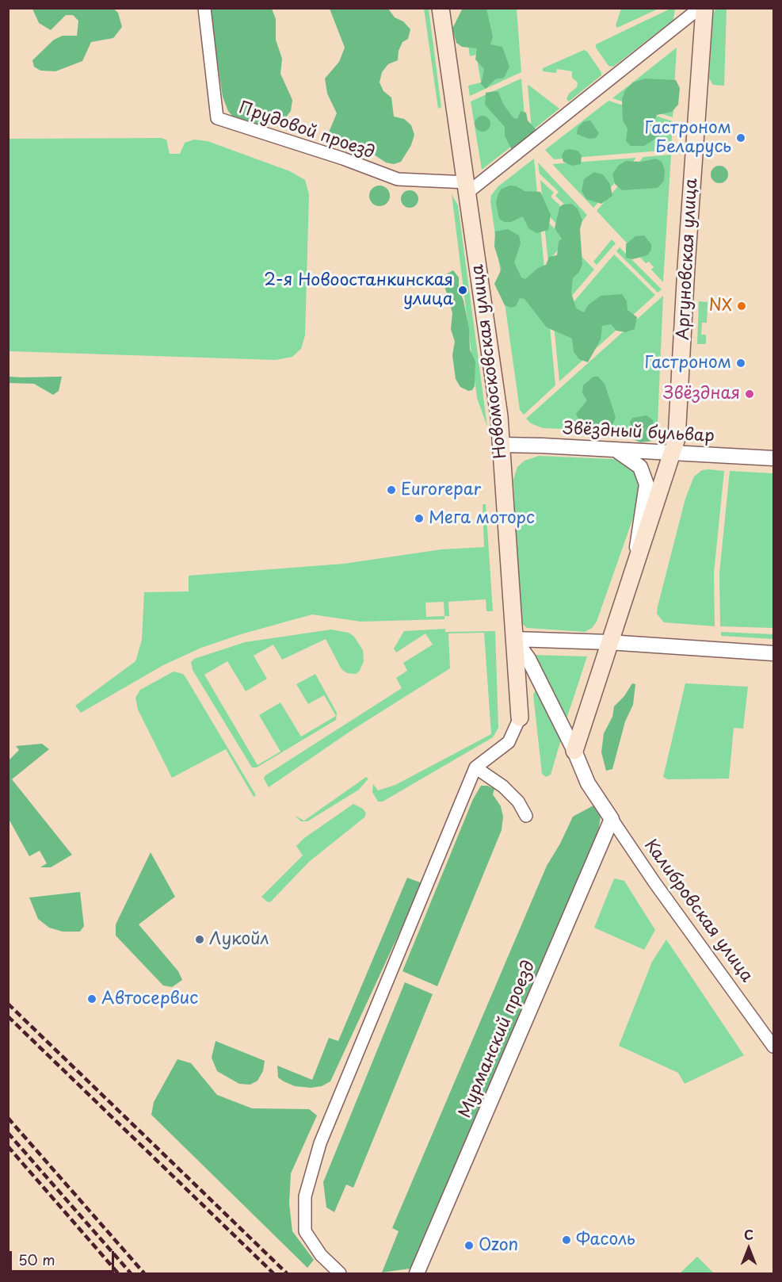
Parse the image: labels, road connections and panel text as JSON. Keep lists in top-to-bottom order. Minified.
{"streets":{"main road":["Аргуновская улица","Новомосковская улица"],"street":["Прудовой проезд","Звёздный бульвар","Калибровская улица","Мурманский проезд"]},"crossings":[["Прудовой проезд","Новомосковская улица"],["Аргуновская улица","Звёздный бульвар"],["Аргуновская улица","Калибровская улица"],["Новомосковская улица","Звёздный бульвар"],["Новомосковская улица","Калибровская улица"],["Калибровская улица","Мурманский проезд"]],"places":["Гастроном Беларусь","2-я Новоостанкинская улица","NX","Гастроном","Звёздная","Eurorepar","Мега моторс","Лукойл","Автосервис","Фасоль","Ozon"],"scale_bar":"50 m","north":"top"}
